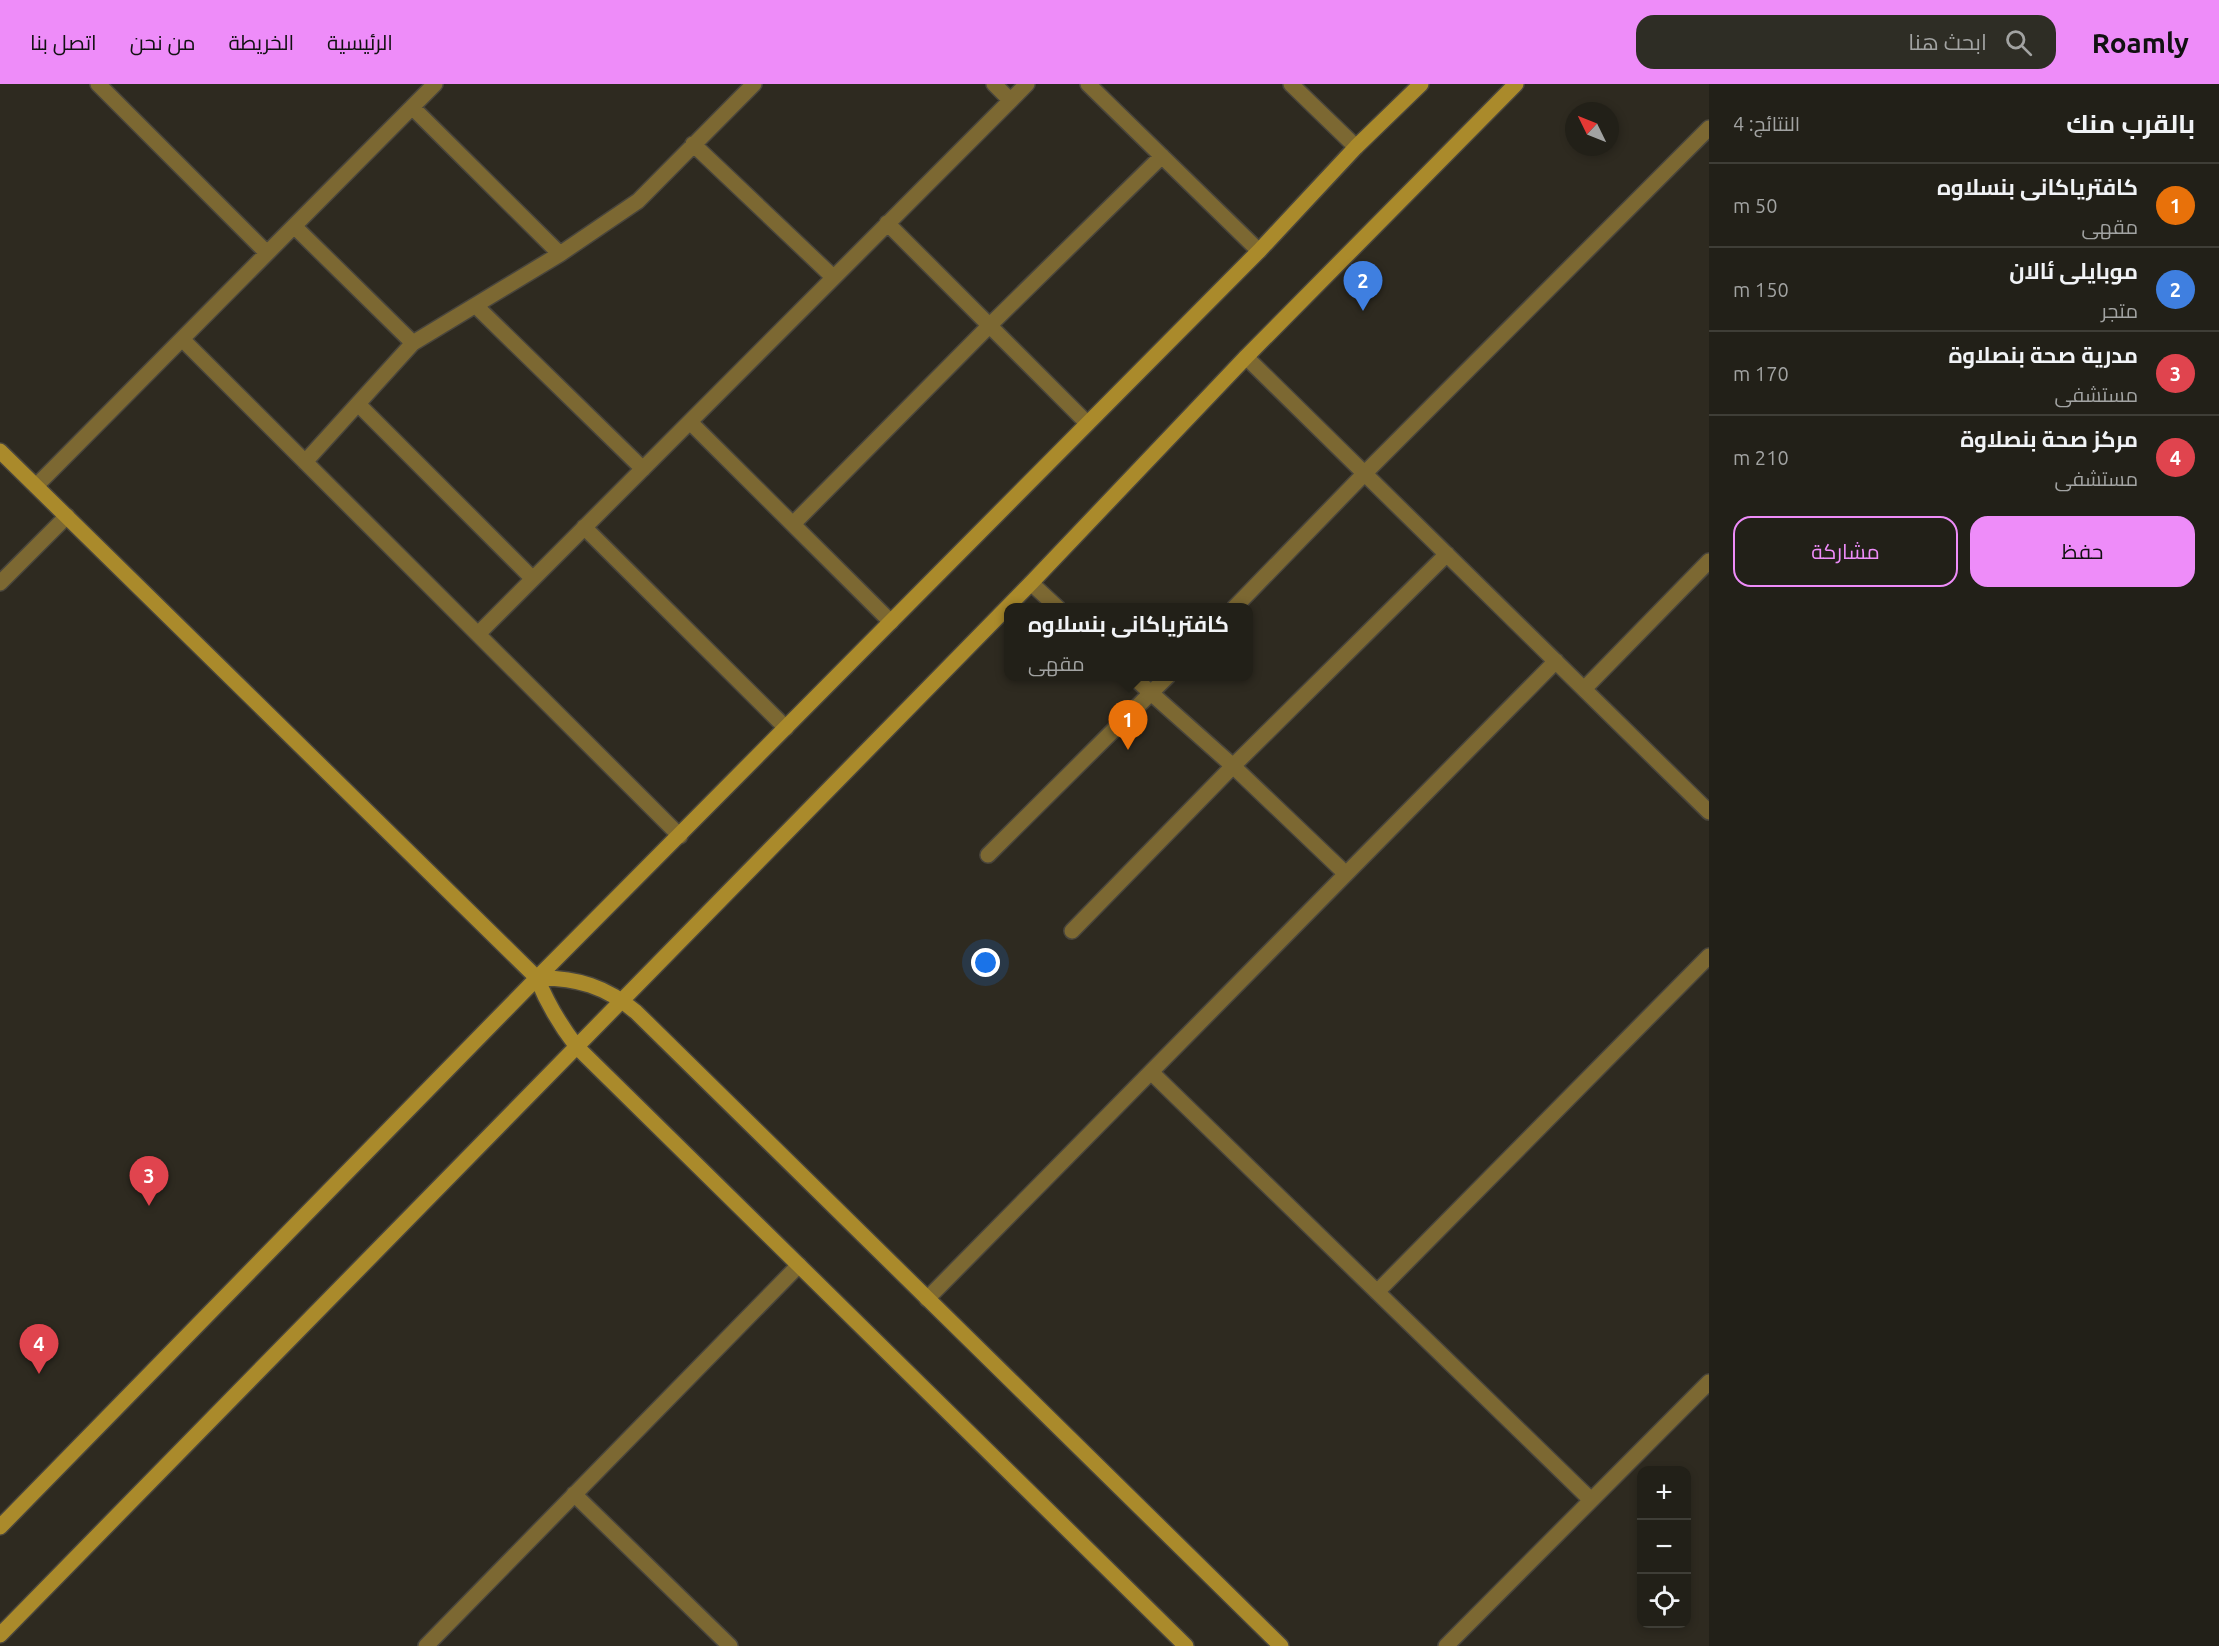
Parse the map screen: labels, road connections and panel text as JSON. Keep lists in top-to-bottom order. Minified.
{"north":"top left","page":{"header":"Roamly","search":"ابحث هنا","nav":["الرئيسية","الخريطة","من نحن","اتصل بنا"],"heading":["بالقرب منك","النتائج: 4"],"list":[{"mark":"1","name":"كافترياكانى بنسلاوه","note":"مقهى","value":"50 m"},{"mark":"2","name":"موبایلی ئالان","note":"متجر","value":"150 m"},{"mark":"3","name":"مدرية صحة بنصلاوة","note":"مستشفى","value":"170 m"},{"mark":"4","name":"مركز صحة بنصلاوة","note":"مستشفى","value":"210 m"}],"pins":["2","1","3","4"],"buttons":["حفظ","مشاركة"],"popup":["كافترياكانى بنسلاوه","مقهى"],"map_buttons":["+","−"]}}
